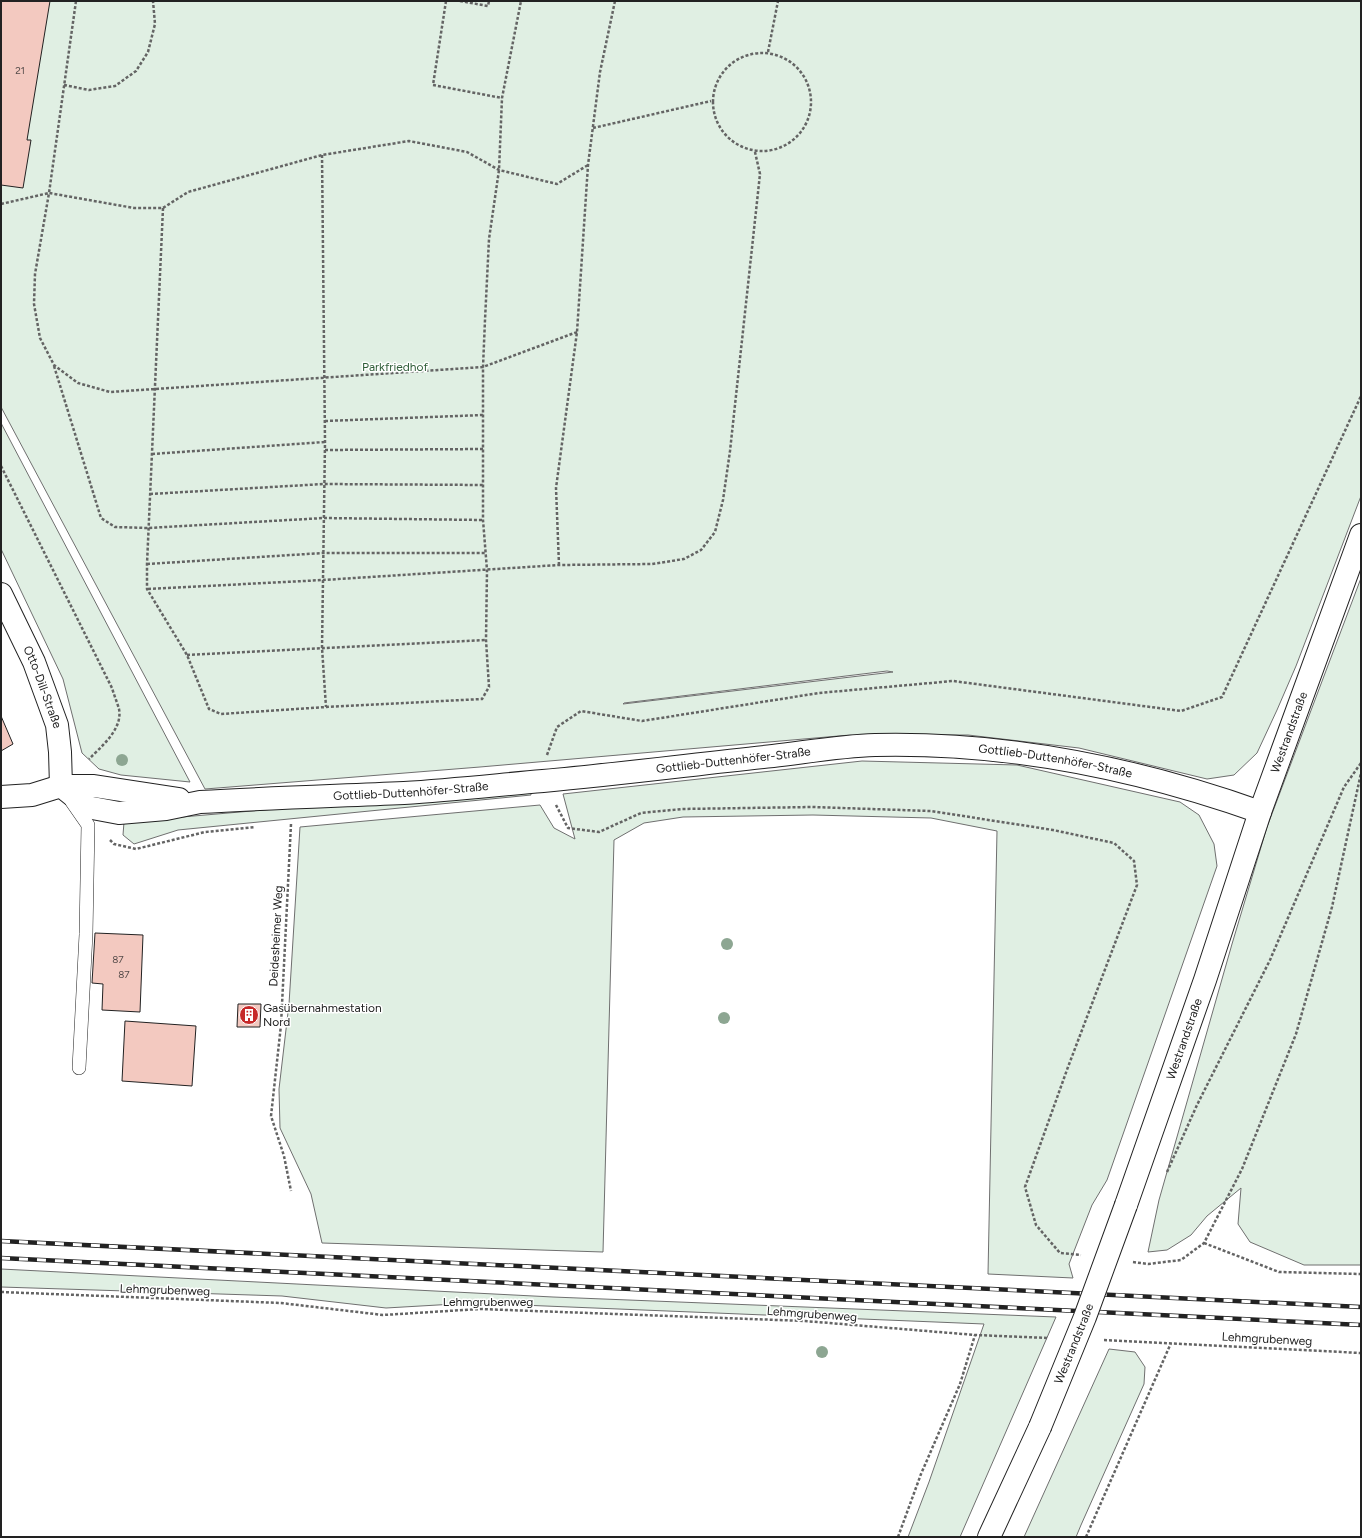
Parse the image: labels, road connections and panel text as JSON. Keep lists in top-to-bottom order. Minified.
{"streets":{"street":["Otto-Dill-Straße","Westrandstraße","Gottlieb-Duttenhöfer-Straße"],"path":["Deidesheimer Weg","Lehmgrubenweg"]},"crossings":[["Otto-Dill-Straße","Gottlieb-Duttenhöfer-Straße"],["Westrandstraße","Gottlieb-Duttenhöfer-Straße"]],"parks":["Parkfriedhof"],"places":{"building":["Gasübernahmestation Nord"]},"house_numbers":["21","87","87"]}
